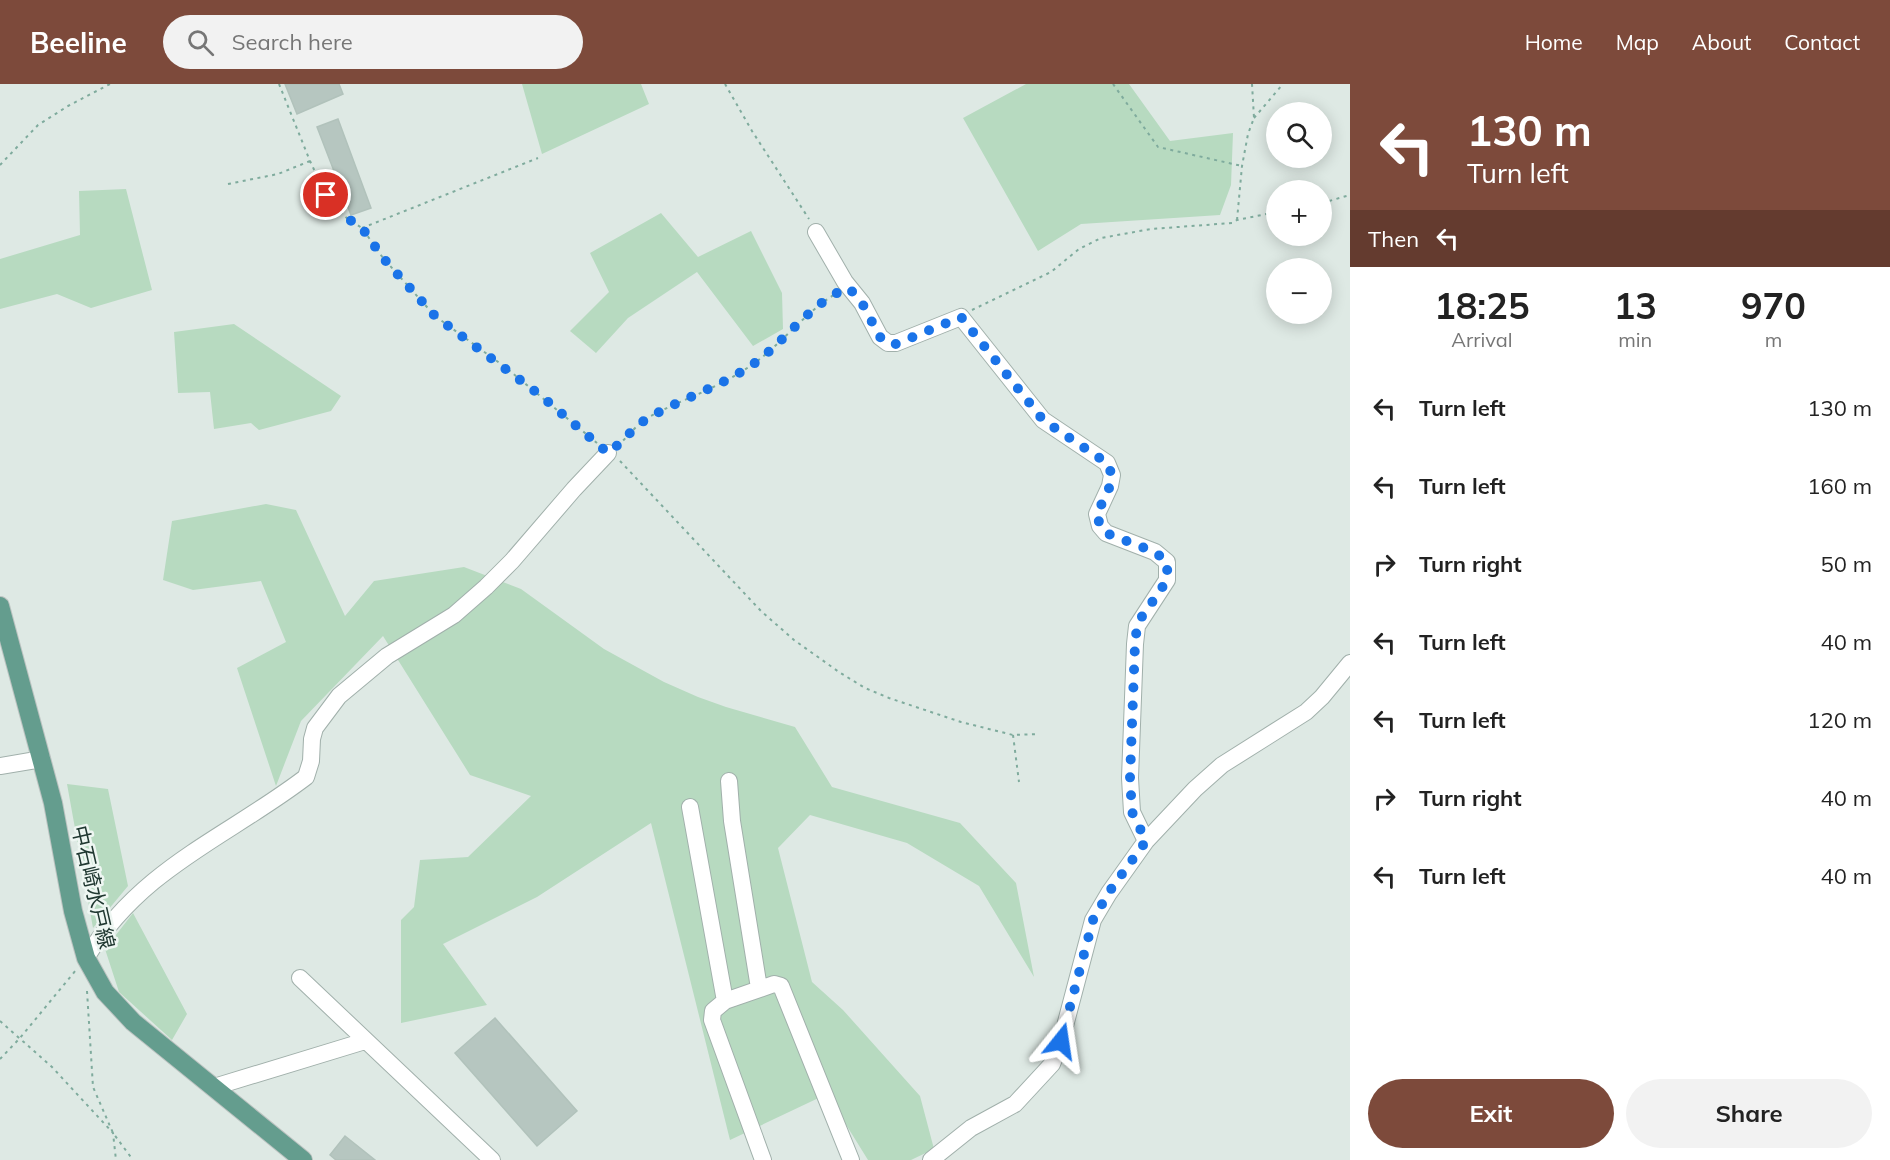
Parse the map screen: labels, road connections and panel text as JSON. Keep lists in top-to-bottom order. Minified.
{"streets":{"main road":["中石崎水戸線"]},"page":{"header":"Beeline","search":"Search here","nav":["Home","Map","About","Contact"],"turn":["130 m","Turn left"],"map_buttons":["+","−"],"then":"Then","eta":["18:25","Arrival","13","min","970","m"],"list":[{"name":"Turn left","value":"130 m"},{"name":"Turn left","value":"160 m"},{"name":"Turn right","value":"50 m"},{"name":"Turn left","value":"40 m"},{"name":"Turn left","value":"120 m"},{"name":"Turn right","value":"40 m"},{"name":"Turn left","value":"40 m"}],"buttons":["Exit","Share"]}}
